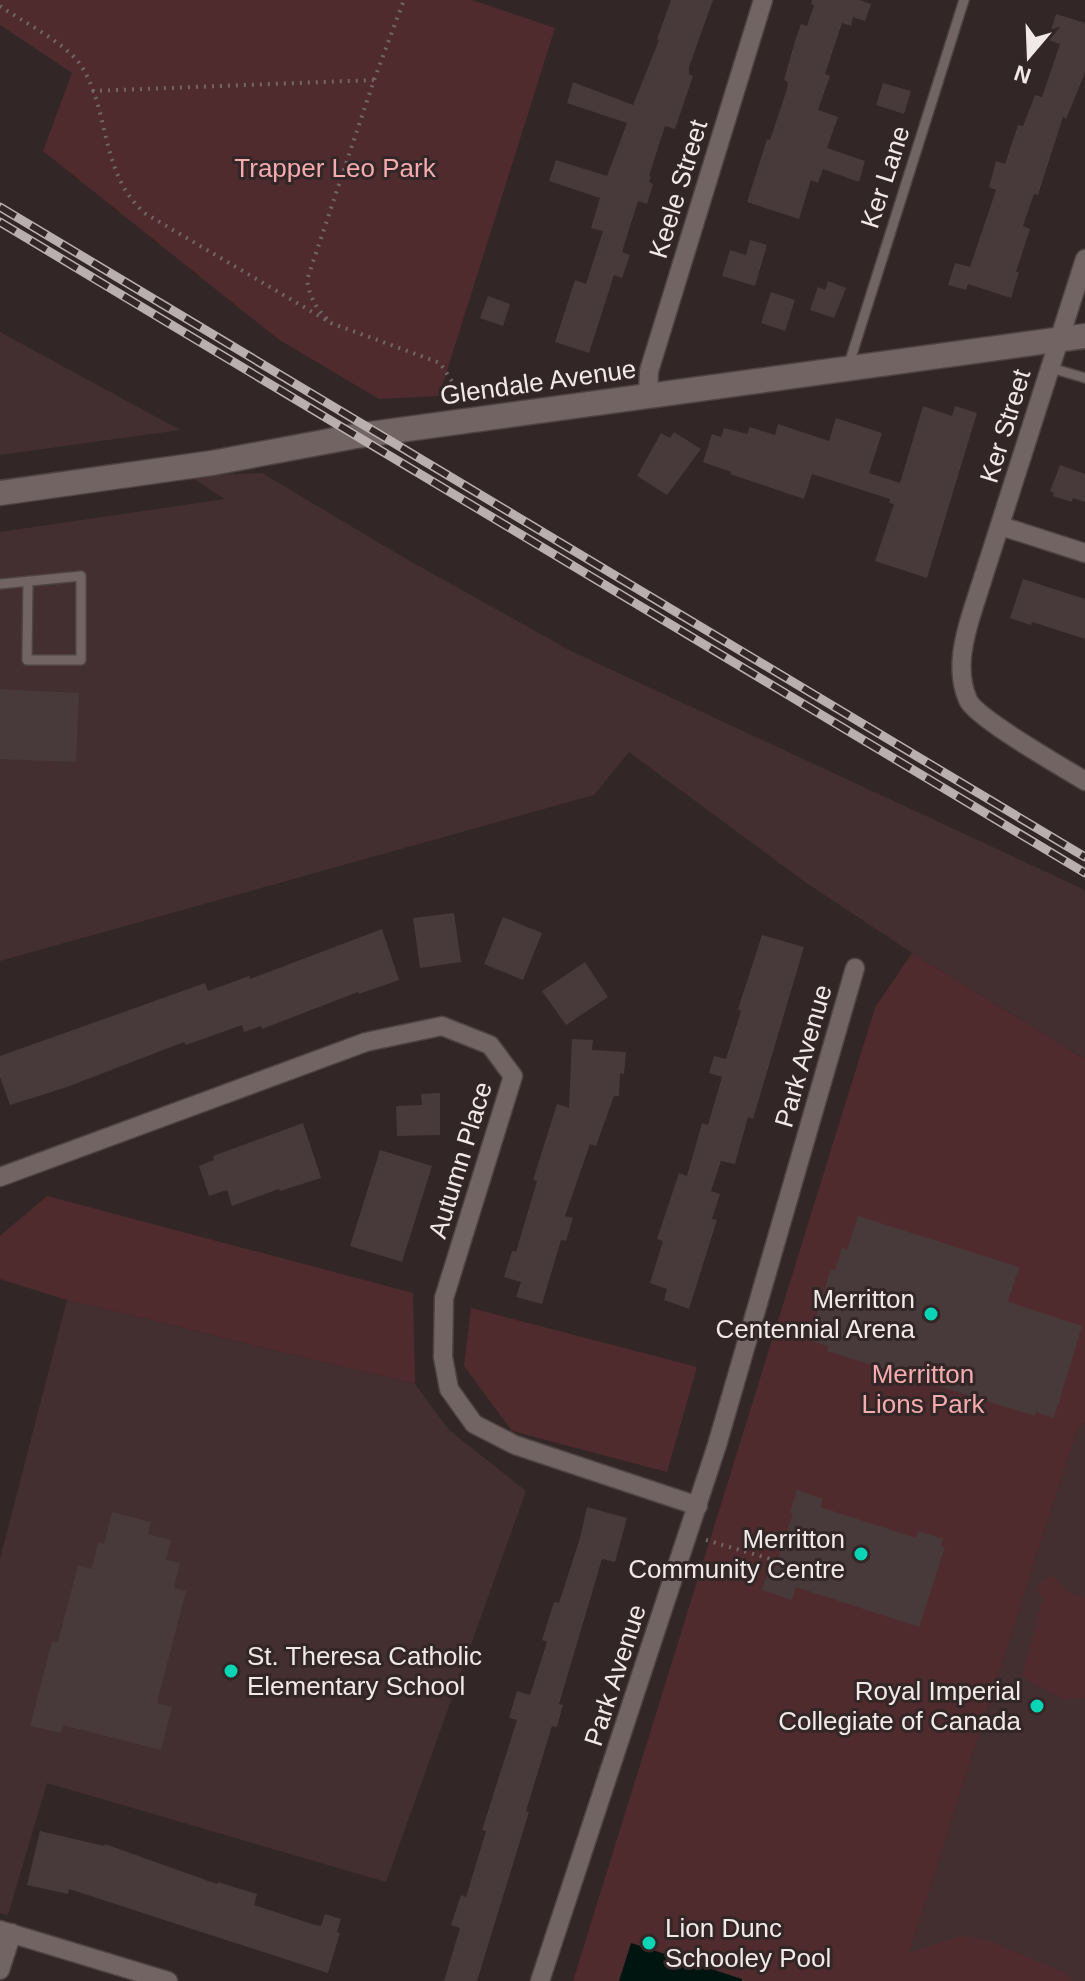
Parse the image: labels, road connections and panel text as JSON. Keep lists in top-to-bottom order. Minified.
{"streets":{"main road":["Glendale Avenue"],"street":["Keele Street","Ker Street","Park Avenue","Autumn Place"],"lane":["Ker Lane"]},"crossings":[["Ker Lane","Glendale Avenue"],["Keele Street","Glendale Avenue"],["Glendale Avenue","Ker Street"],["Park Avenue","Autumn Place"]],"parks":["Trapper Leo Park","Merritton Lions Park"],"places":["Merritton Centennial Arena","Merritton Community Centre","St. Theresa Catholic Elementary School","Royal Imperial Collegiate of Canada","Lion Dunc Schooley Pool"],"north":"bottom"}
